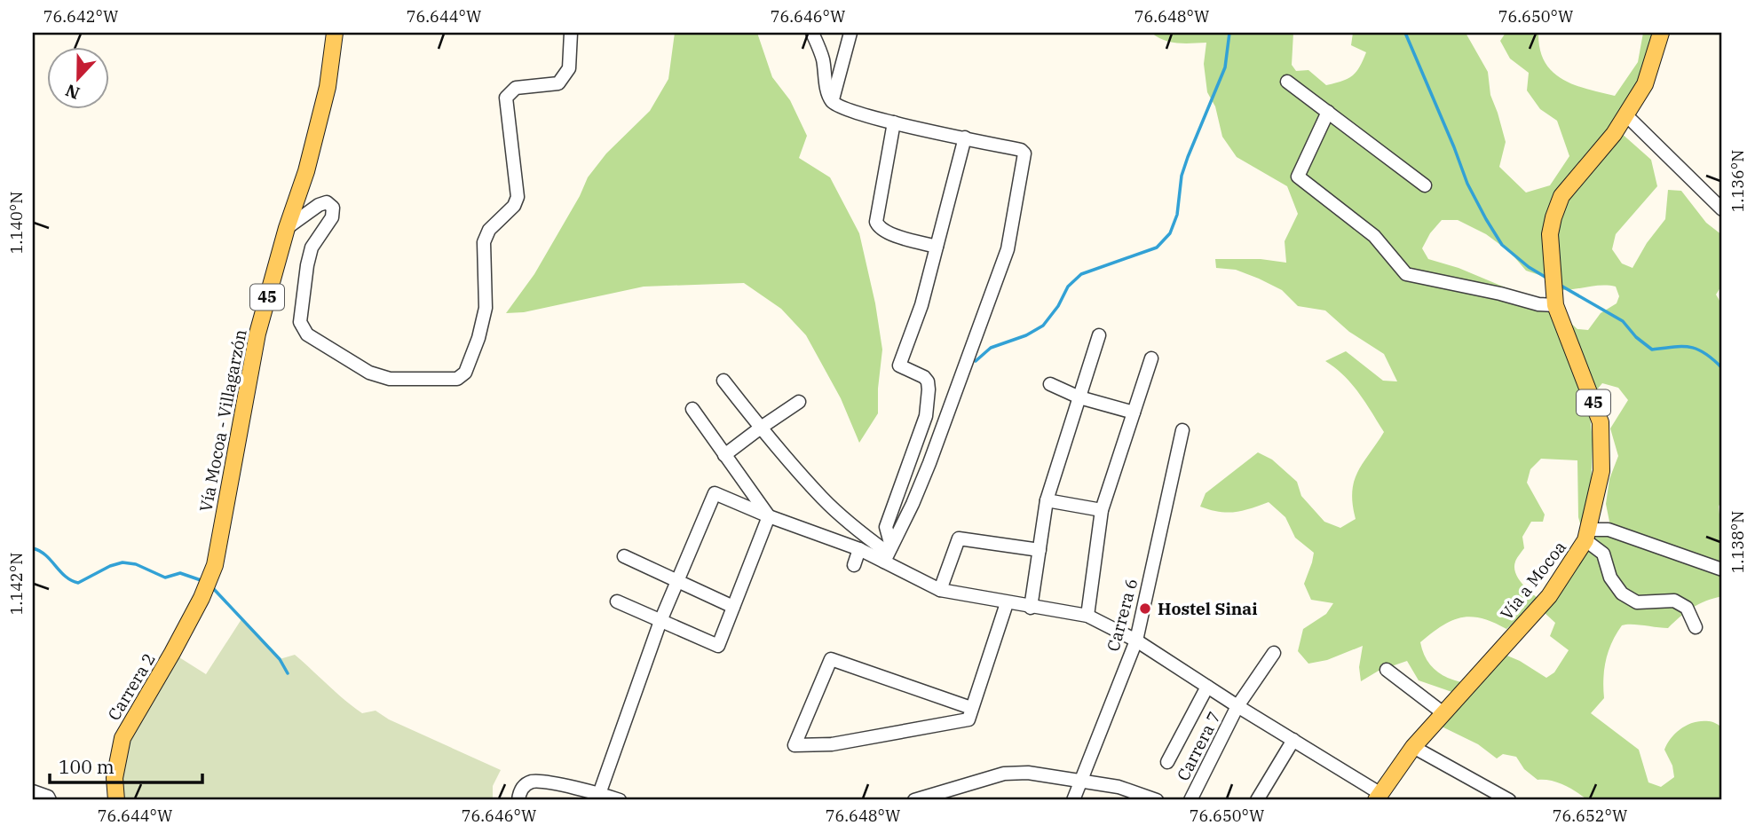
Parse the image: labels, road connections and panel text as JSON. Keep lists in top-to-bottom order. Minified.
{"streets":{"main road":["45","Vía Mocoa - Villagarzón","Vía a Mocoa","Carrera 2"],"street":["Carrera 6","Carrera 7"]},"crossings":[["45","Vía a Mocoa"],["Vía Mocoa - Villagarzón","Carrera 2"]],"places":["Hostel Sinai"],"scale_bar":"100 m","north":"bottom","coordinates":["76.642°W","76.644°W","76.646°W","76.648°W","76.650°W","1.136°N","1.140°N","1.138°N","1.142°N","76.652°W"]}
